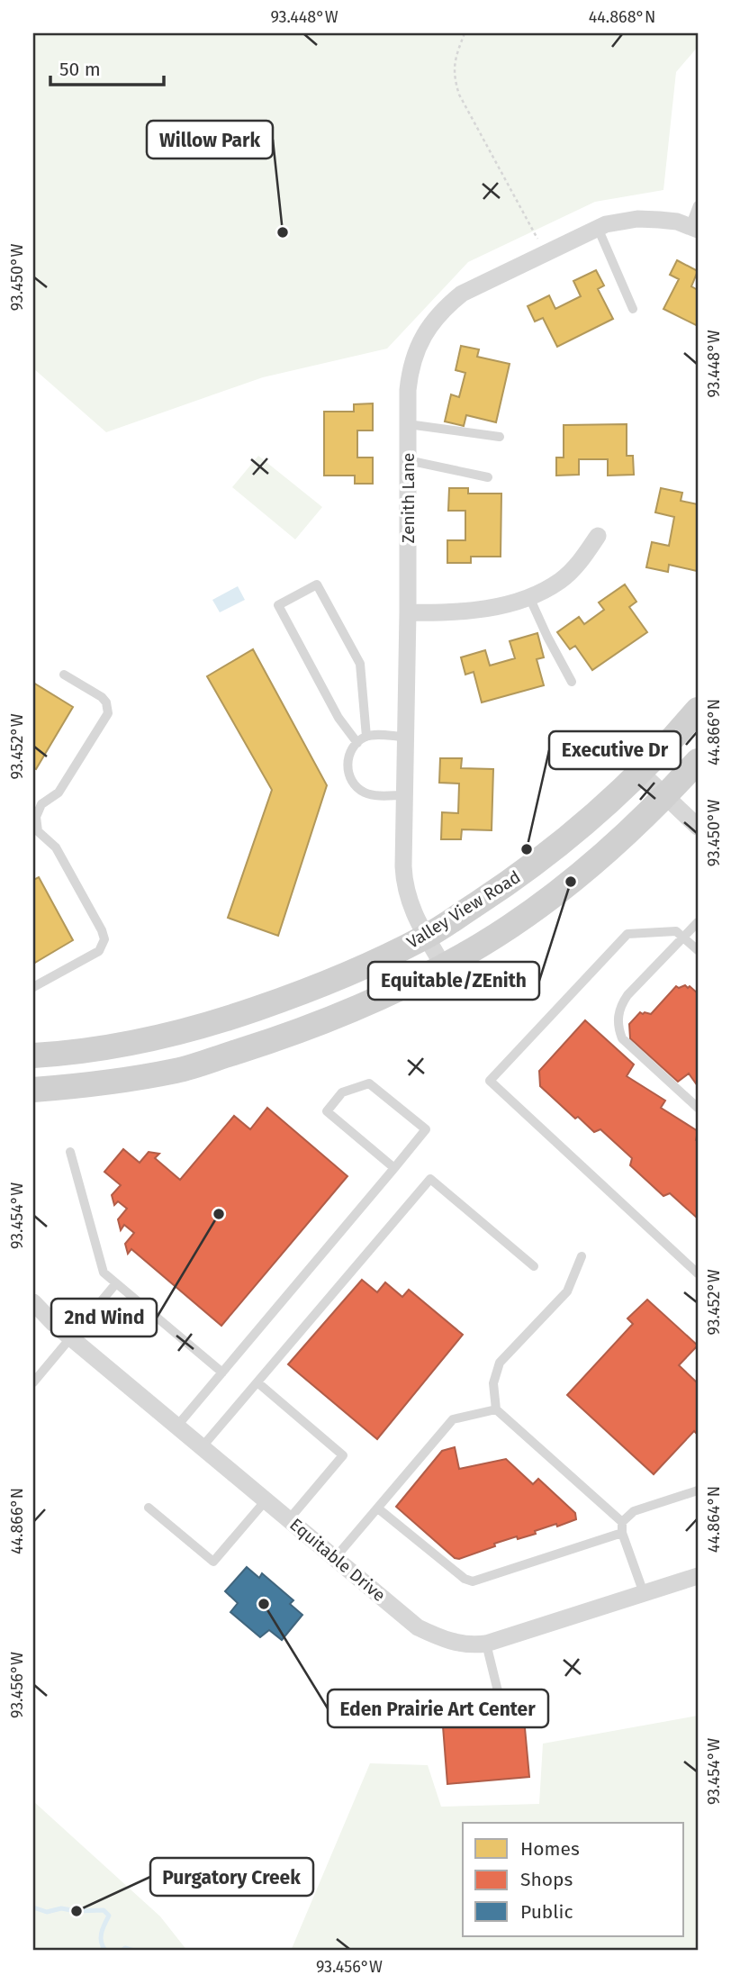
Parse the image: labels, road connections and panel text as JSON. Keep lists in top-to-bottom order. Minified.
{"streets":{"main road":["Valley View Road"],"street":["Zenith Lane","Equitable Drive"]},"crossings":[["Zenith Lane","Valley View Road"]],"places":["Willow Park","Executive Dr","Equitable/ZEnith","2nd Wind","Eden Prairie Art Center","Purgatory Creek"],"legend":["Homes","Shops","Public"],"scale_bar":"50 m","coordinates":["93.448°W","44.868°N","93.450°W","44.866°N","93.452°W","93.454°W","44.864°N","93.456°W"]}
